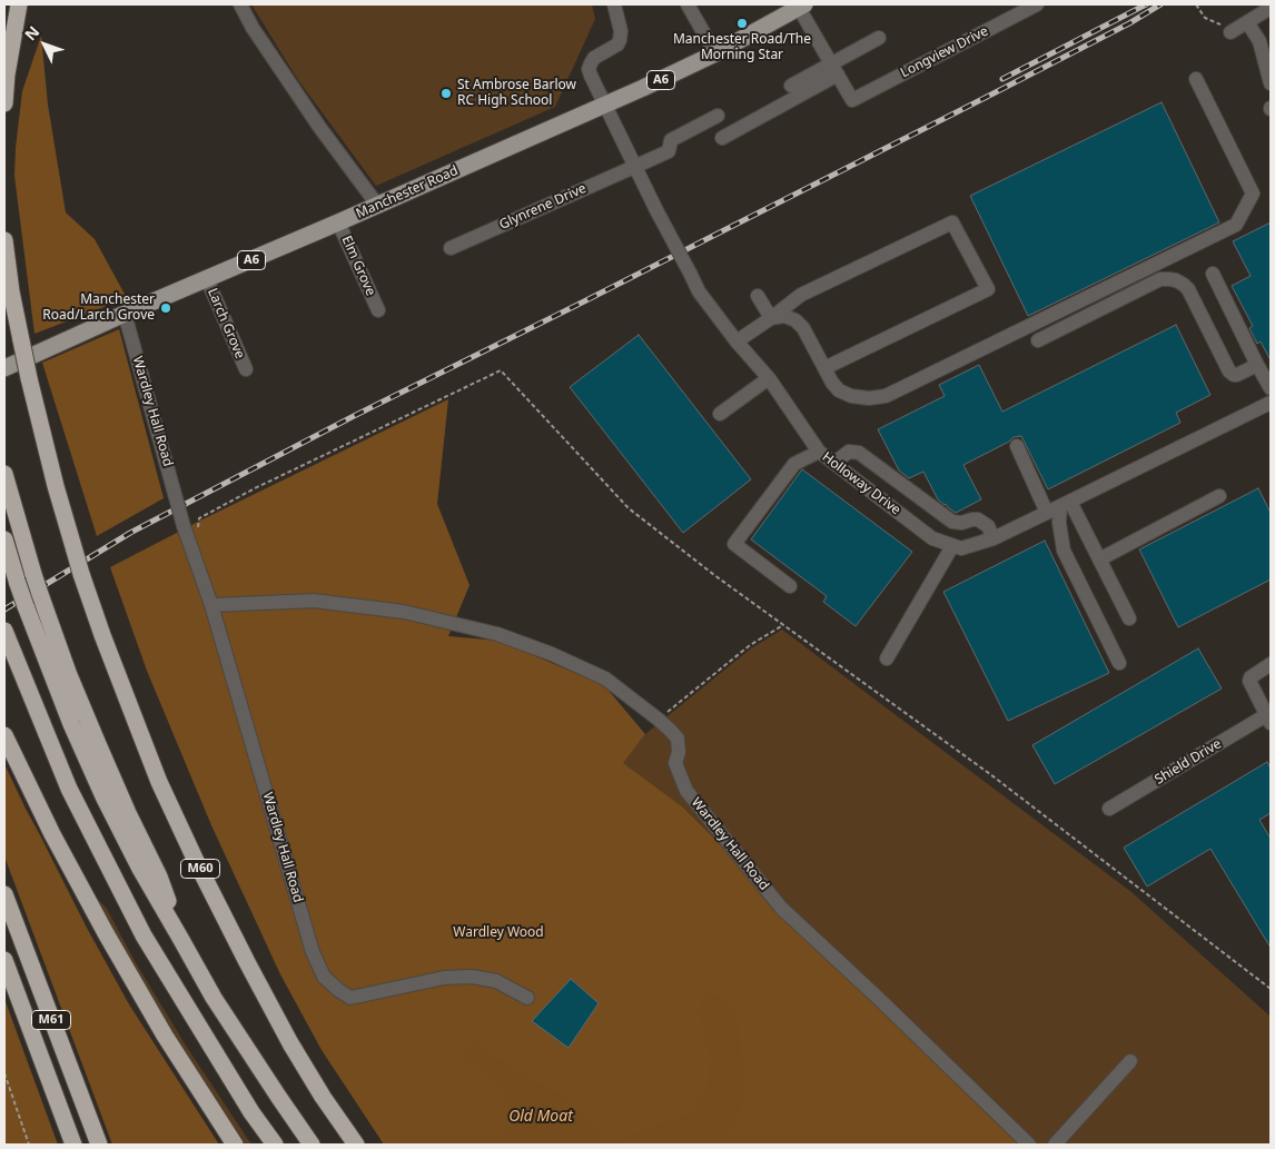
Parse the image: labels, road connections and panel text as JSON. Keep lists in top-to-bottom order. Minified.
{"streets":{"highway":["M60","M61"],"main road":["A6","Manchester Road"],"street":["Longview Drive","Glynrene Drive","Elm Grove","Larch Grove","Wardley Hall Road","Holloway Drive","Shield Drive"]},"crossings":[["Manchester Road","Elm Grove"],["Manchester Road","Larch Grove"],["Manchester Road","Wardley Hall Road"],["Manchester Road","Holloway Drive"],["Glynrene Drive","Holloway Drive"]],"water":["Old Moat"],"parks":["Wardley Wood"],"places":["Manchester Road/The Morning Star","St Ambrose Barlow RC High School","Manchester Road/Larch Grove"],"north":"top left"}
